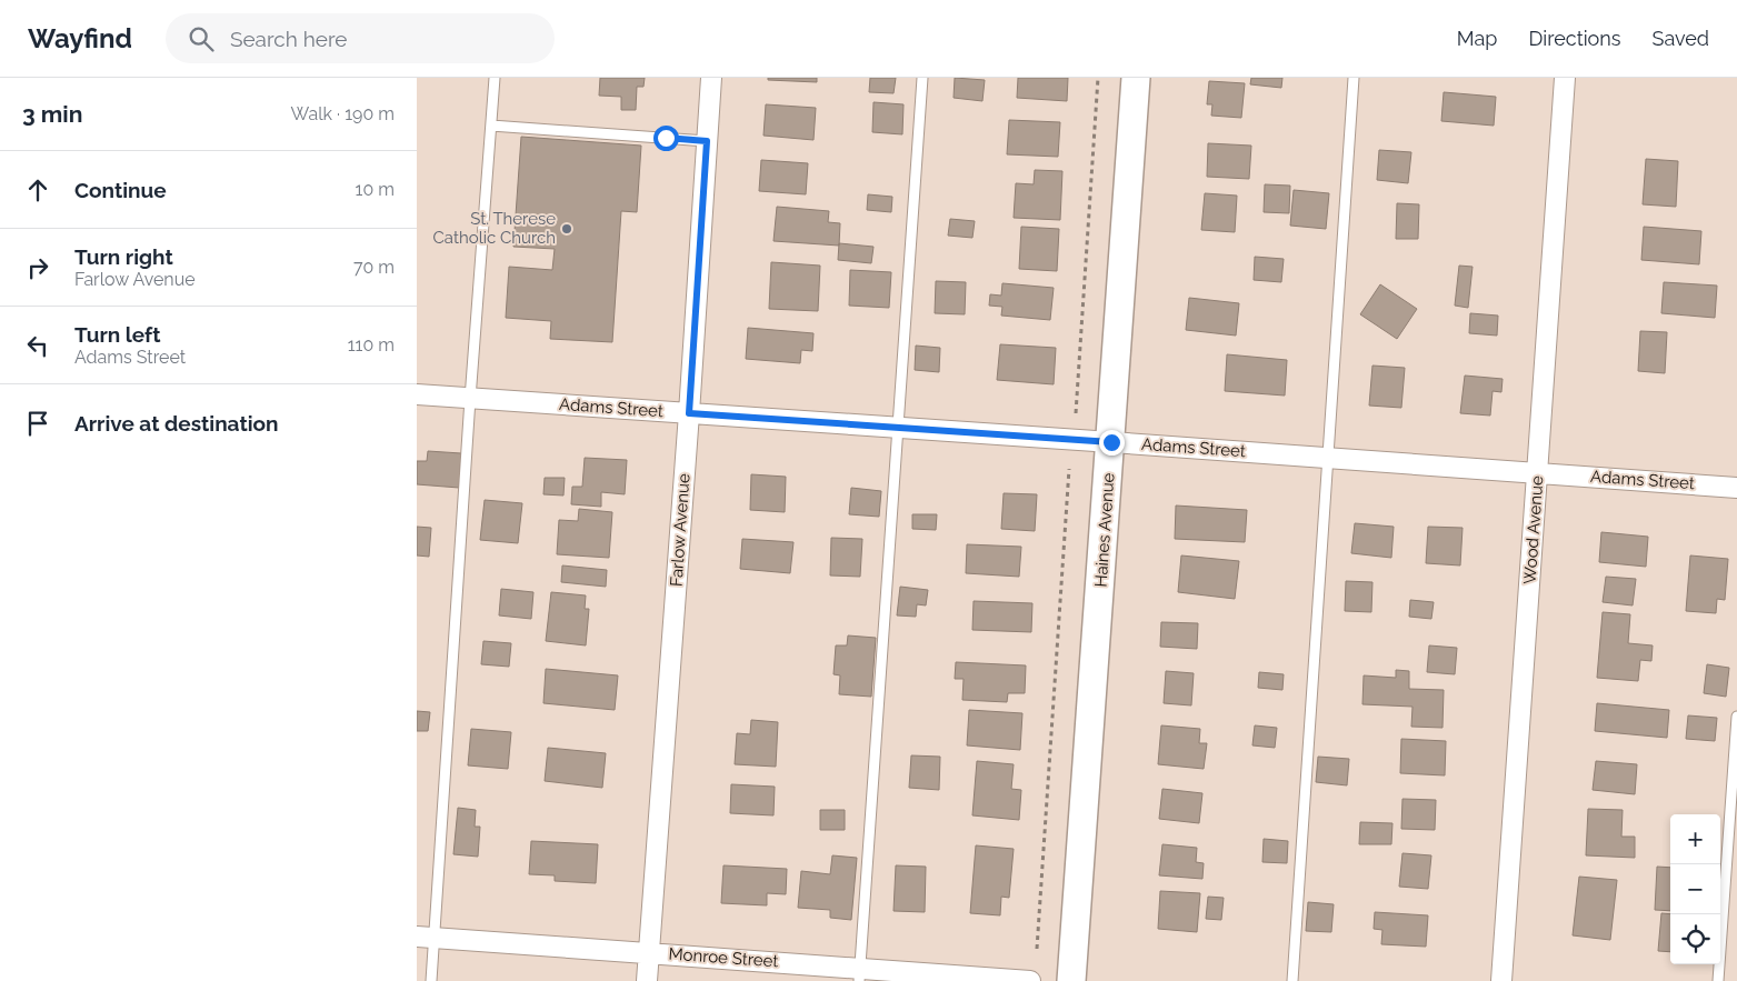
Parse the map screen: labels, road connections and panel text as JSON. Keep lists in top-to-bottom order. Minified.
{"streets":{"main road":["Haines Avenue"],"street":["Adams Street","Farlow Avenue","Wood Avenue","Monroe Street"]},"crossings":[["Adams Street","Farlow Avenue"],["Adams Street","Haines Avenue"],["Adams Street","Wood Avenue"],["Farlow Avenue","Monroe Street"]],"places":["St. Therese Catholic Church"],"page":{"header":"Wayfind","search":"Search here","nav":["Map","Directions","Saved"],"heading":["3 min","Walk · 190 m"],"list":[["Continue","10 m"],["Turn right","Farlow Avenue","70 m"],["Turn left","Adams Street","110 m"],"Arrive at destination"],"map_buttons":["+","−"]}}
